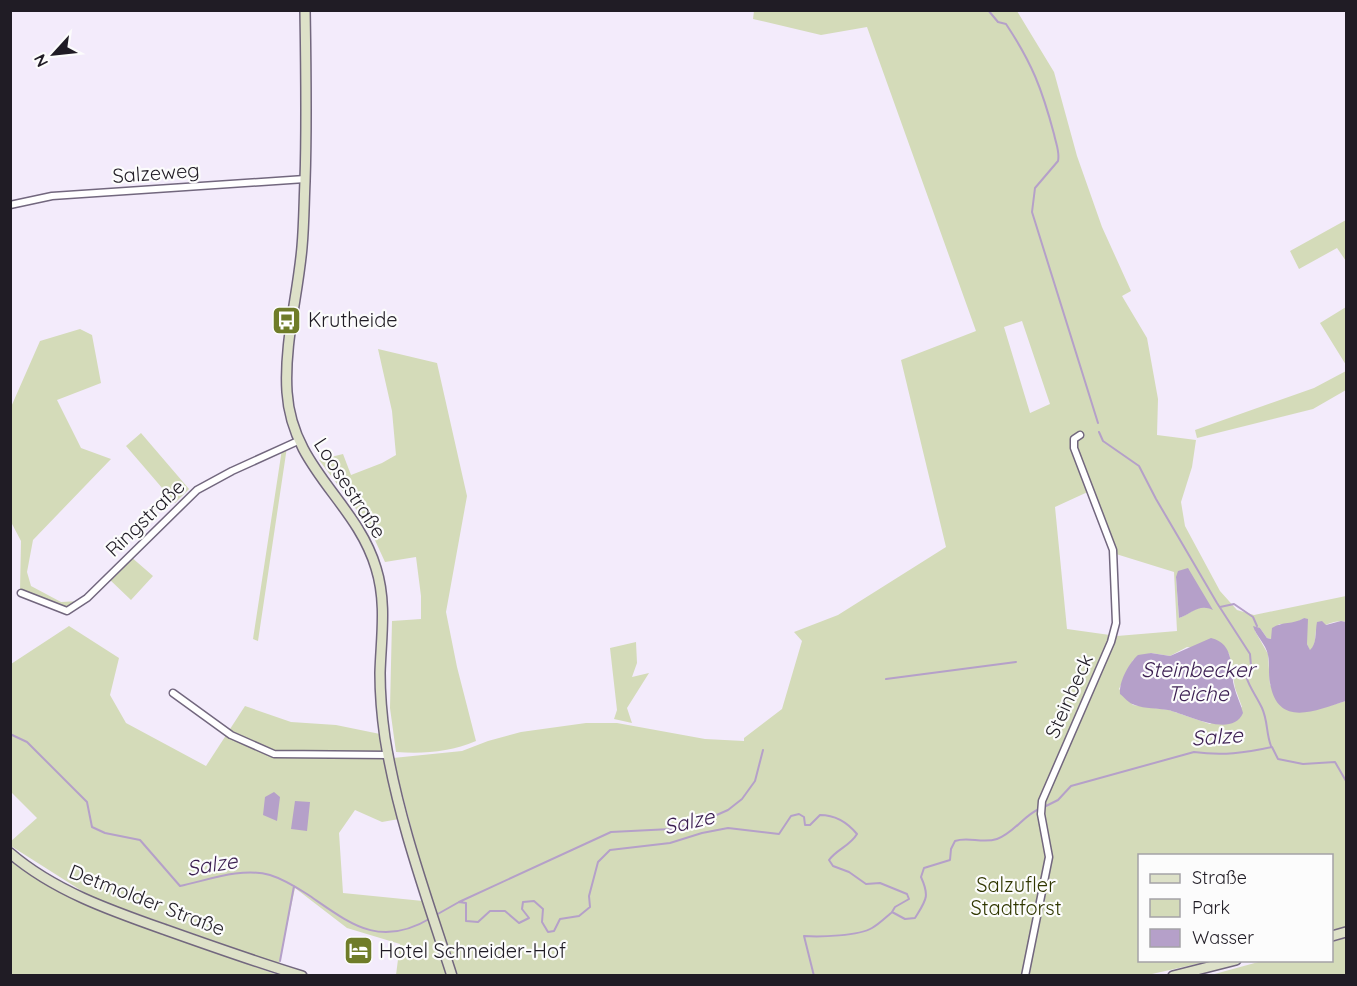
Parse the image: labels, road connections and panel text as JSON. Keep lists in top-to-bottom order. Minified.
{"streets":{"street":["Salzeweg","Loosestraße","Ringstraße","Steinbeck","Detmolder Straße"]},"crossings":[["Salzeweg","Loosestraße"],["Loosestraße","Ringstraße"]],"water":["Steinbecker Teiche","Salze"],"parks":["Salzufler Stadtforst"],"places":{"bus stop":["Krutheide"],"hotel":["Hotel Schneider-Hof"]},"legend":["Straße","Park","Wasser"],"north":"bottom left"}
